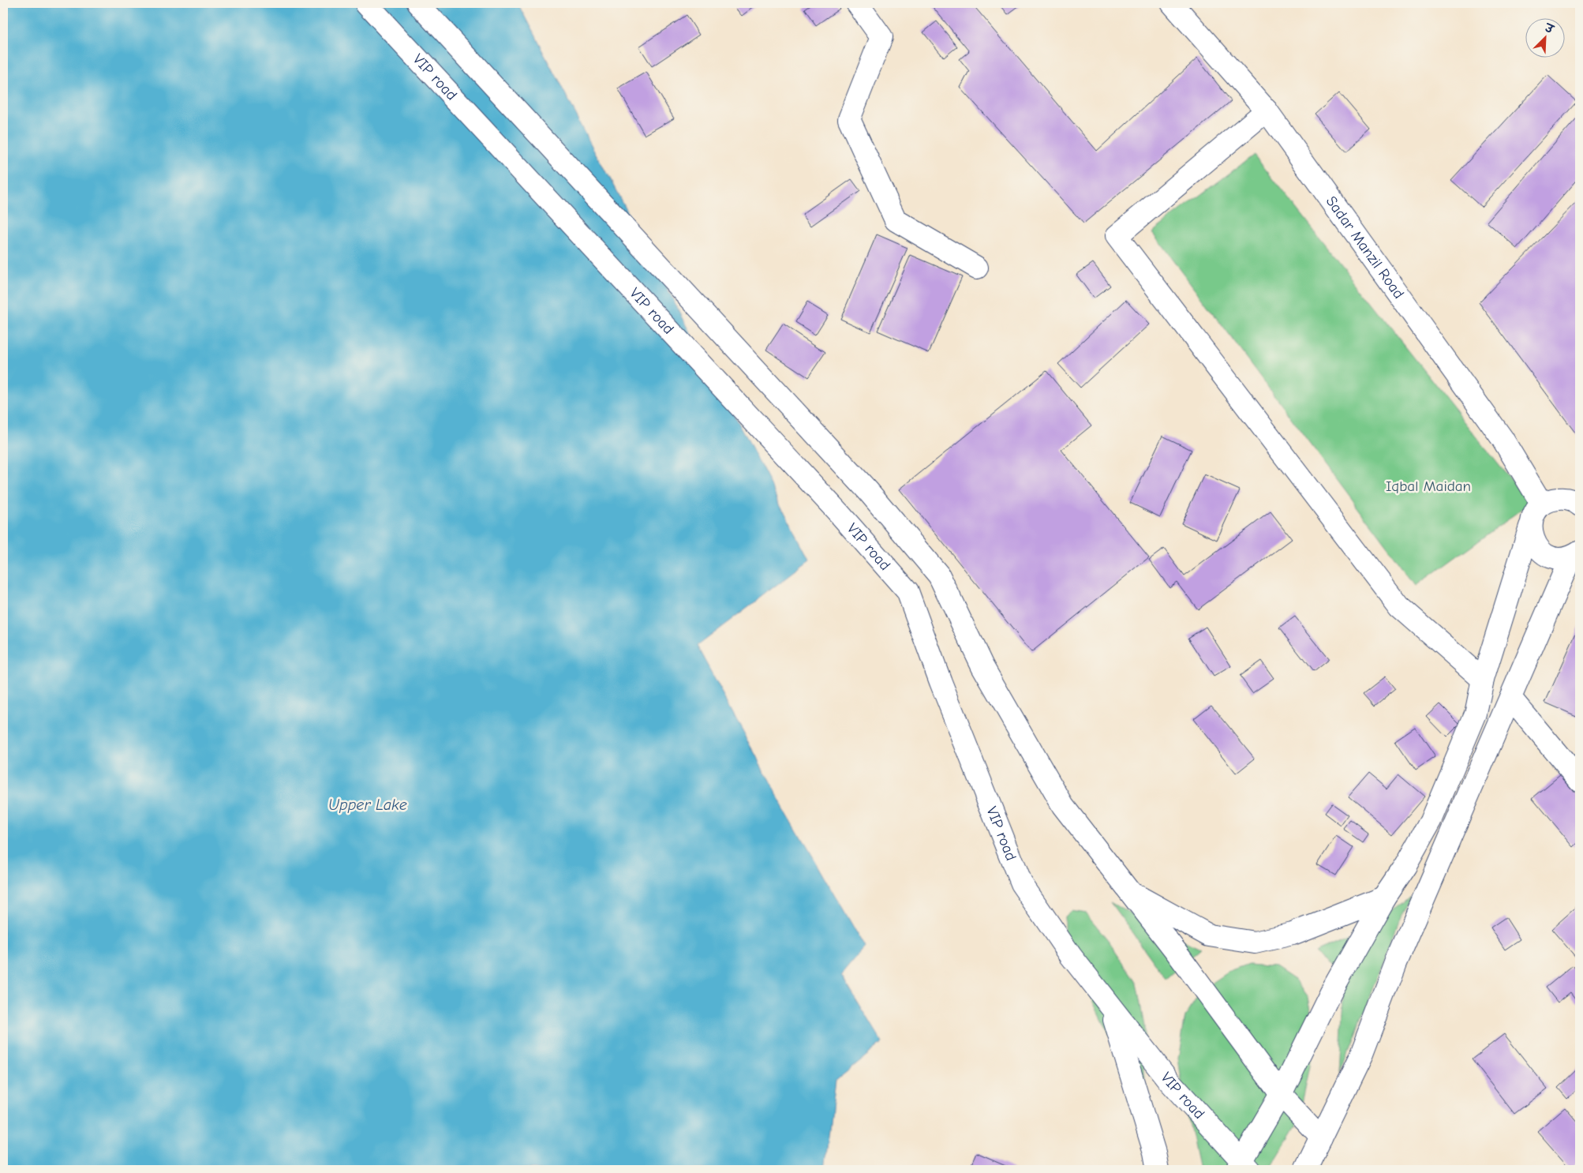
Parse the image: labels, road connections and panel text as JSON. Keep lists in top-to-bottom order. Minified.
{"streets":{"main road":["VIP road","Sadar Manzil Road"]},"water":["Upper Lake"],"parks":["Iqbal Maidan"],"north":"top right"}
